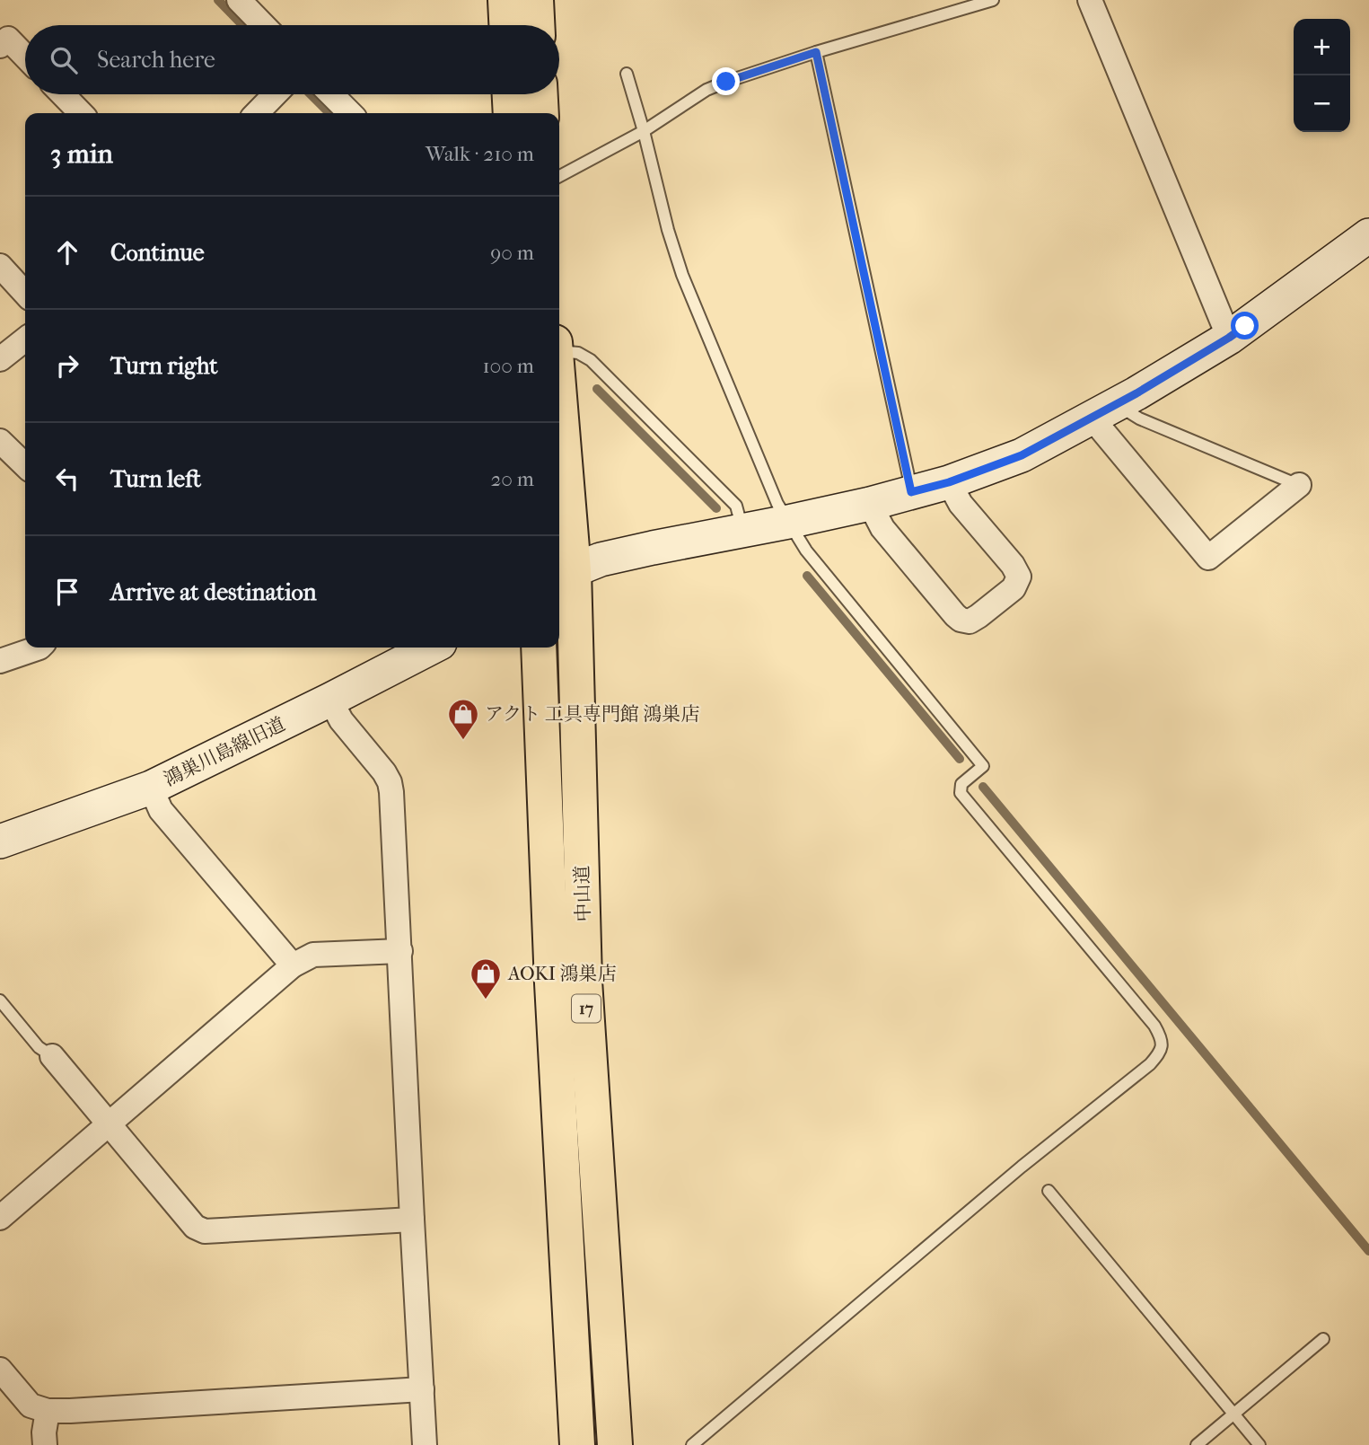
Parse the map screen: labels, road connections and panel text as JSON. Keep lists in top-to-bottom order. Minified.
{"streets":{"highway":["中山道","17"],"street":["鴻巣川島線旧道"]},"places":{"shop":["アクト 工具専門館 鴻巣店","AOKI 鴻巣店"]},"page":{"map_buttons":["+","−"],"search":"Search here","heading":["3 min","Walk · 210 m"],"list":[["Continue","90 m"],["Turn right","100 m"],["Turn left","20 m"],"Arrive at destination"]}}
